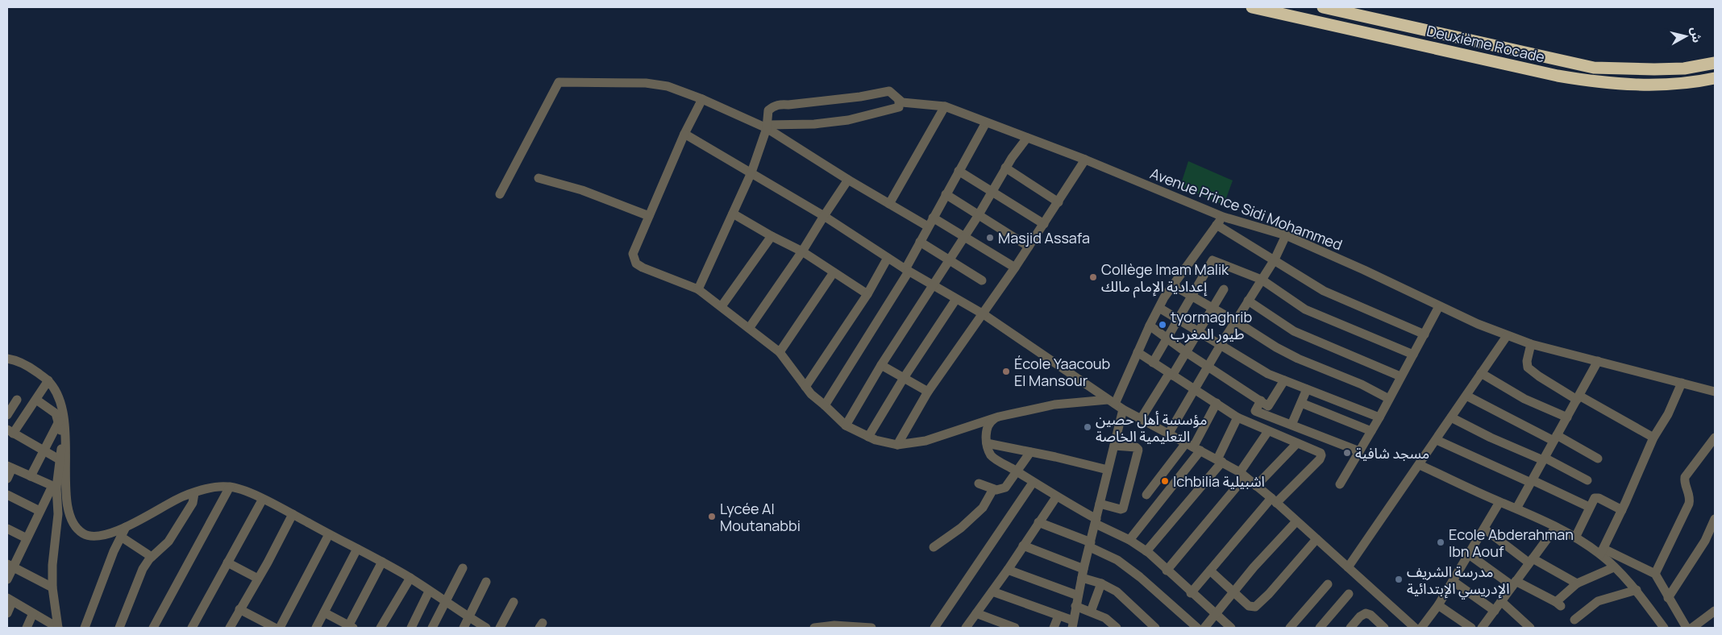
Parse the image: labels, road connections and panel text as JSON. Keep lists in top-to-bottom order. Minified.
{"streets":{"highway":["Deuxième Rocade"],"street":["Avenue Prince Sidi Mohammed"]},"places":["Masjid Assafa","Collège Imam Malik إعدادية الإمام مالك","tyormaghrib طيور المغرب","École Yaacoub El Mansour","مؤسسة أهل حصين التعليمية الخاصة","مسجد شافية","Ichbilia اشبيلية","Lycée Al Moutanabbi","Ecole Abderahman Ibn Aouf","مدرسة الشريف الإدريسي الإبتدائية"],"north":"right"}
